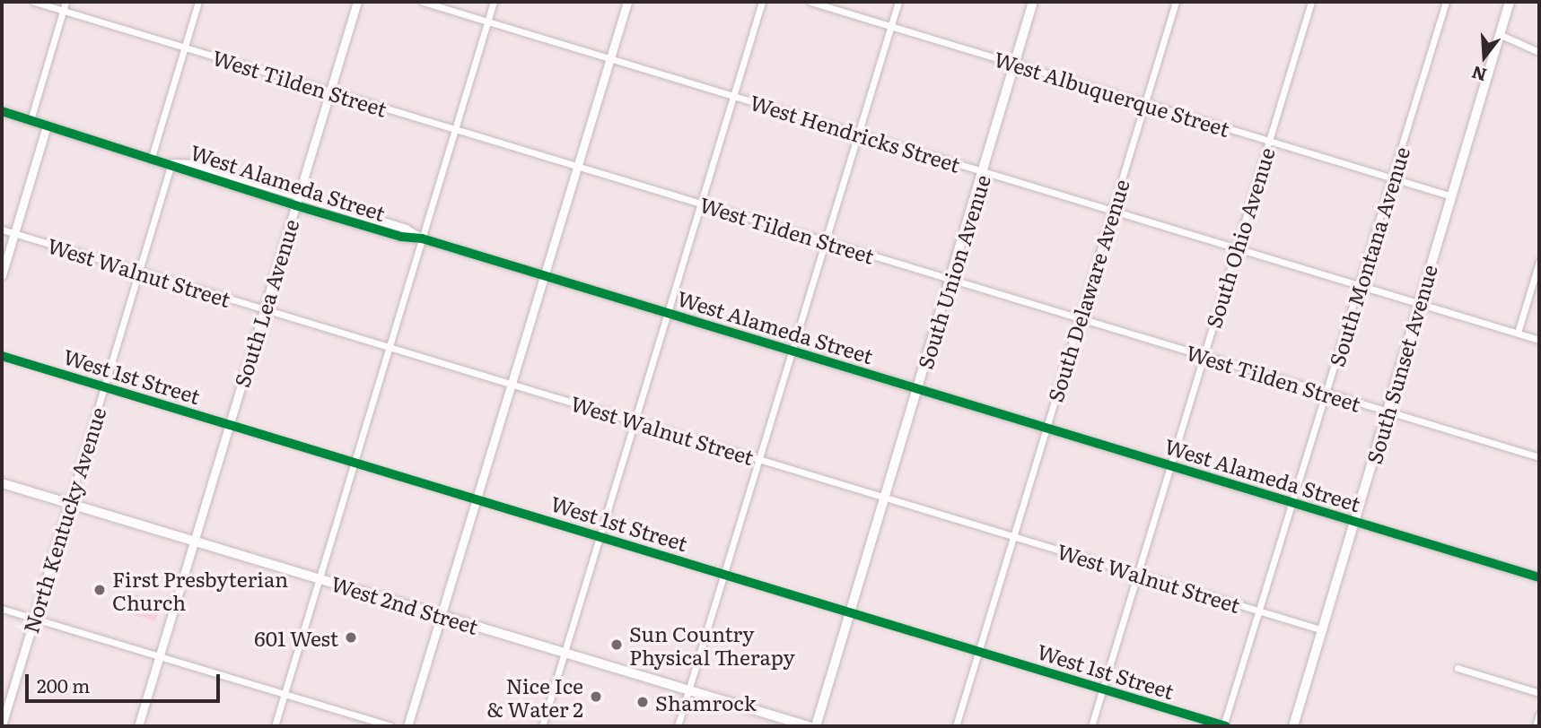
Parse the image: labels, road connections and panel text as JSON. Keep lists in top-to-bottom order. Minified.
{"streets":{"main road":["South Union Avenue","South Sunset Avenue","West 2nd Street"],"street":["West Tilden Street","West Albuquerque Street","West Hendricks Street","West Alameda Street","South Ohio Avenue","South Montana Avenue","West Walnut Street","South Delaware Avenue","South Lea Avenue","West 1st Street","North Kentucky Avenue"]},"crossings":[["West Tilden Street","South Ohio Avenue"],["West Tilden Street","South Montana Avenue"],["West Tilden Street","South Union Avenue"],["West Tilden Street","South Delaware Avenue"],["West Tilden Street","South Lea Avenue"],["West Tilden Street","South Sunset Avenue"],["West Albuquerque Street","South Ohio Avenue"],["West Albuquerque Street","South Montana Avenue"],["West Albuquerque Street","South Union Avenue"],["West Albuquerque Street","South Delaware Avenue"],["West Albuquerque Street","South Sunset Avenue"],["West Hendricks Street","South Ohio Avenue"],["West Hendricks Street","South Montana Avenue"],["West Hendricks Street","South Union Avenue"],["West Hendricks Street","South Delaware Avenue"],["West Hendricks Street","South Sunset Avenue"],["West Alameda Street","South Ohio Avenue"],["West Alameda Street","South Montana Avenue"],["West Alameda Street","South Union Avenue"],["West Alameda Street","South Delaware Avenue"],["West Alameda Street","South Lea Avenue"],["West Alameda Street","South Sunset Avenue"],["West Alameda Street","North Kentucky Avenue"],["South Ohio Avenue","West Walnut Street"],["South Ohio Avenue","West 1st Street"],["South Montana Avenue","West Walnut Street"],["South Montana Avenue","West 1st Street"],["West Walnut Street","South Union Avenue"],["West Walnut Street","South Delaware Avenue"],["West Walnut Street","South Lea Avenue"],["West Walnut Street","South Sunset Avenue"],["West Walnut Street","North Kentucky Avenue"],["South Union Avenue","West 1st Street"],["South Delaware Avenue","West 1st Street"],["South Lea Avenue","West 1st Street"],["South Lea Avenue","West 2nd Street"],["West 1st Street","North Kentucky Avenue"],["North Kentucky Avenue","West 2nd Street"]],"places":["First Presbyterian Church","601 West","Sun Country Physical Therapy","Nice Ice & Water 2","Shamrock"],"scale_bar":"200 m","north":"bottom"}
